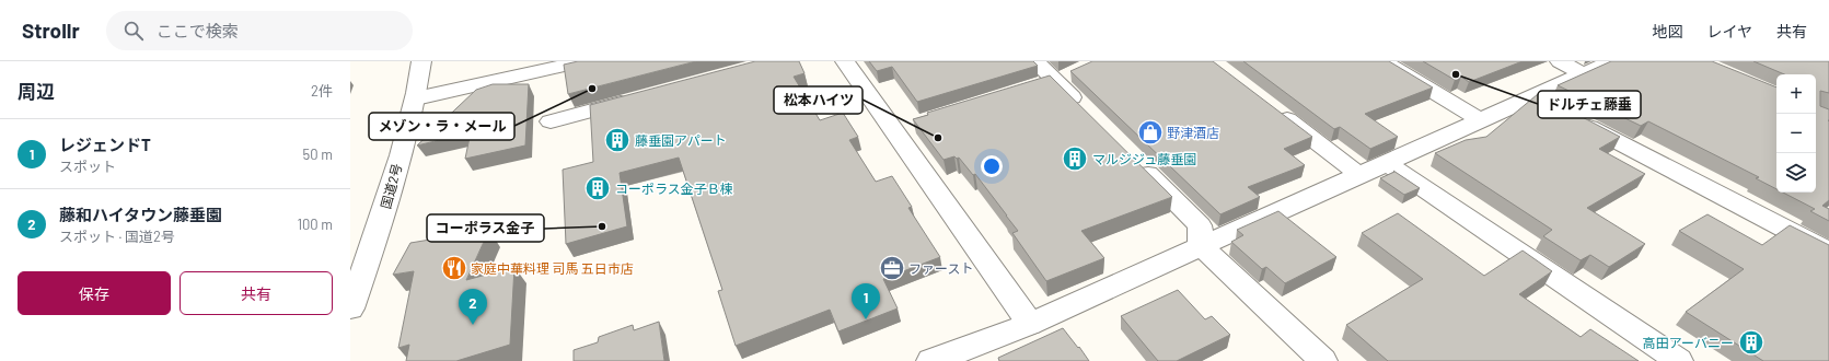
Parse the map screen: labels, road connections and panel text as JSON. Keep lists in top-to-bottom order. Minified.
{"streets":{"main road":["国道2号"]},"places":{"other":["ドルチェ藤垂","メゾン・ラ・メール","松本ハイツ","コーポラス金子"],"shop":["野津酒店"],"building":["藤垂園アパート","マルジジュ藤垂園","コーポラス金子Ｂ棟","高田アーバニー"],"restaurant":["家庭中華料理 司馬 五日市店"],"office":["ファースト"]},"page":{"header":"Strollr","search":"ここで検索","nav":["地図","レイヤ","共有"],"heading":["周辺","2件"],"map_buttons":["+","−"],"list":[{"mark":"1","name":"レジェンドT","note":"スポット","value":"50 m"},{"mark":"2","name":"藤和ハイタウン藤垂園","note":"スポット · 国道2号","value":"100 m"}],"buttons":["保存","共有"],"pins":["1","2"]}}
